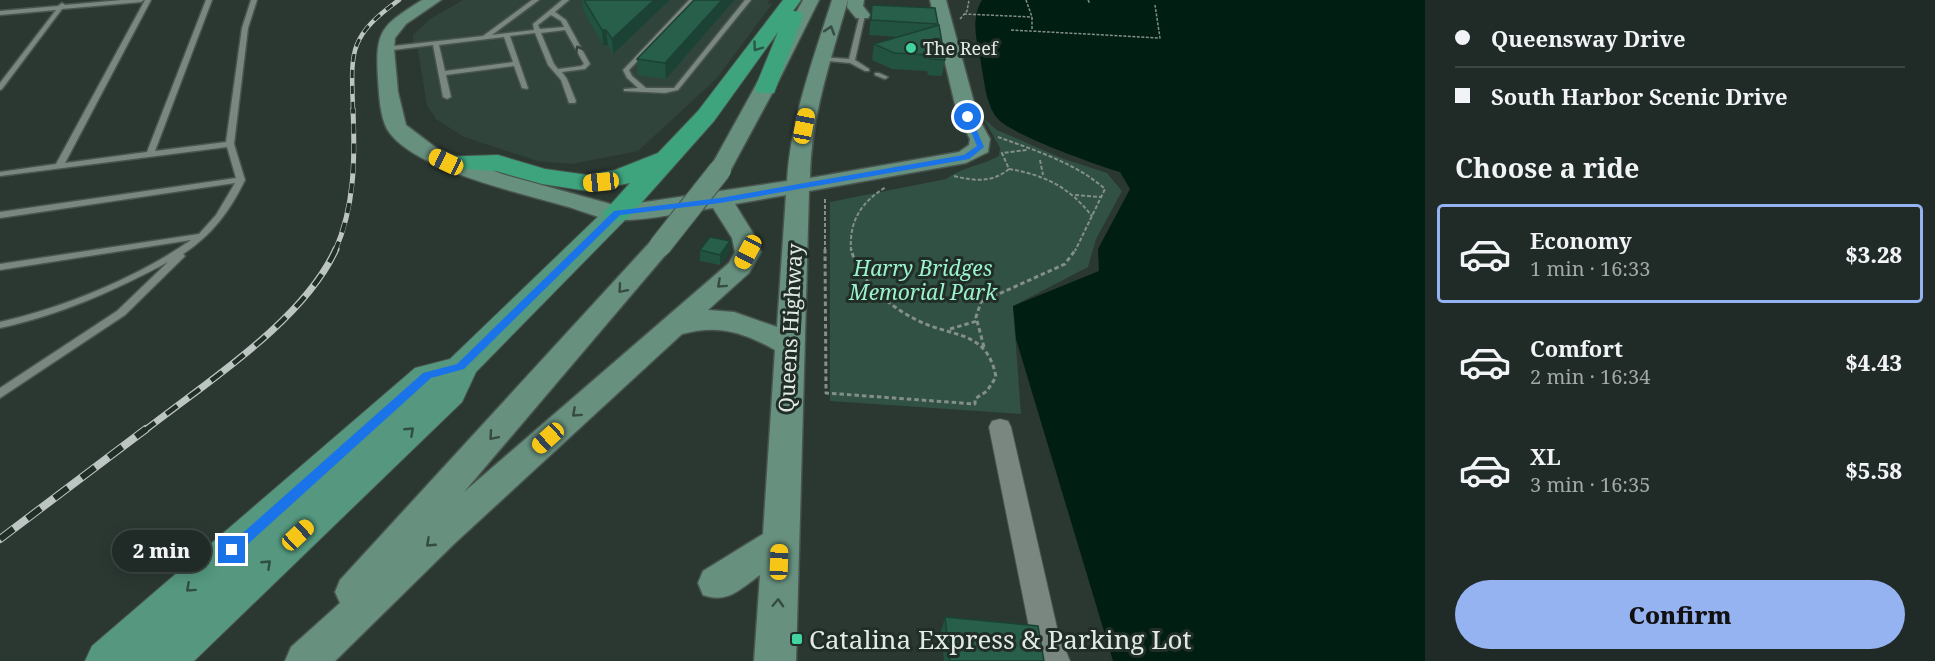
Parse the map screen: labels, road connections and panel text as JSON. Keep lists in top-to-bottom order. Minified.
{"streets":{"main road":["Queens Highway"]},"parks":["Harry Bridges Memorial Park"],"places":{"other":["The Reef"],"transit":["Catalina Express & Parking Lot"]},"page":{"banner":["Queensway Drive","South Harbor Scenic Drive"],"heading":"Choose a ride","list":[{"name":"Economy","note":"1 min · 16:33","value":"$3.28"},{"name":"Comfort","note":"2 min · 16:34","value":"$4.43"},{"name":"XL","note":"3 min · 16:35","value":"$5.58"}],"bubble":"2 min","buttons":"Confirm"}}
